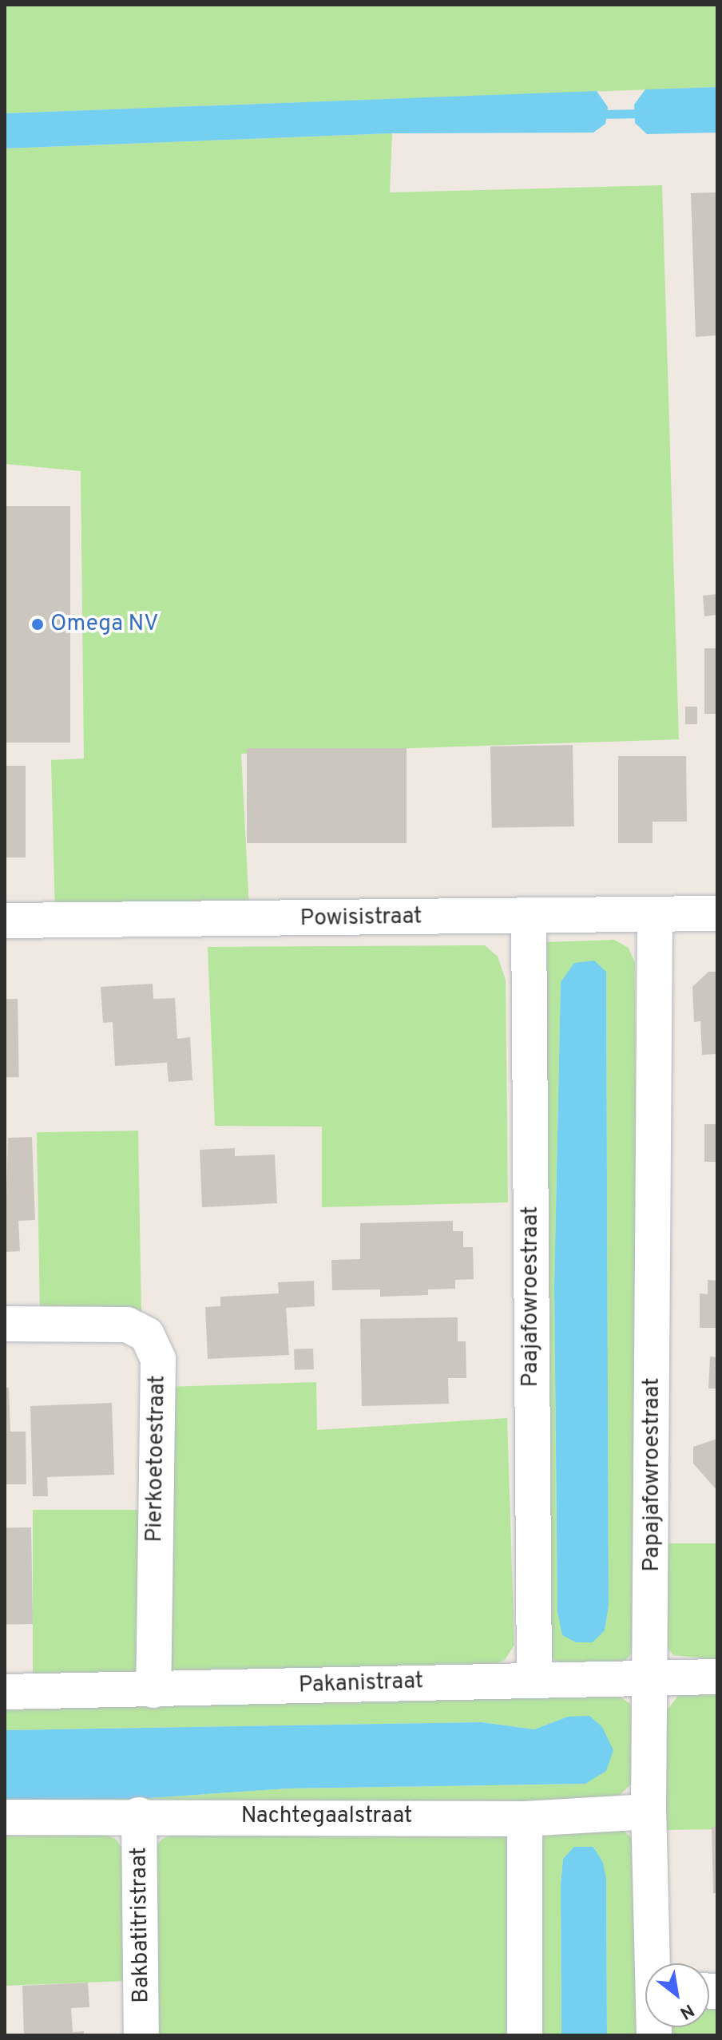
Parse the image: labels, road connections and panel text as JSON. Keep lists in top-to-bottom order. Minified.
{"streets":{"street":["Powisistraat","Paajafowroestraat","Pierkoetoestraat","Papajafowroestraat","Pakanistraat","Nachtegaalstraat","Bakbatitristraat"]},"crossings":[["Powisistraat","Paajafowroestraat"],["Powisistraat","Papajafowroestraat"],["Paajafowroestraat","Pakanistraat"],["Pierkoetoestraat","Pakanistraat"],["Papajafowroestraat","Pakanistraat"],["Papajafowroestraat","Nachtegaalstraat"],["Nachtegaalstraat","Bakbatitristraat"]],"places":["Omega NV"],"north":"bottom right"}
